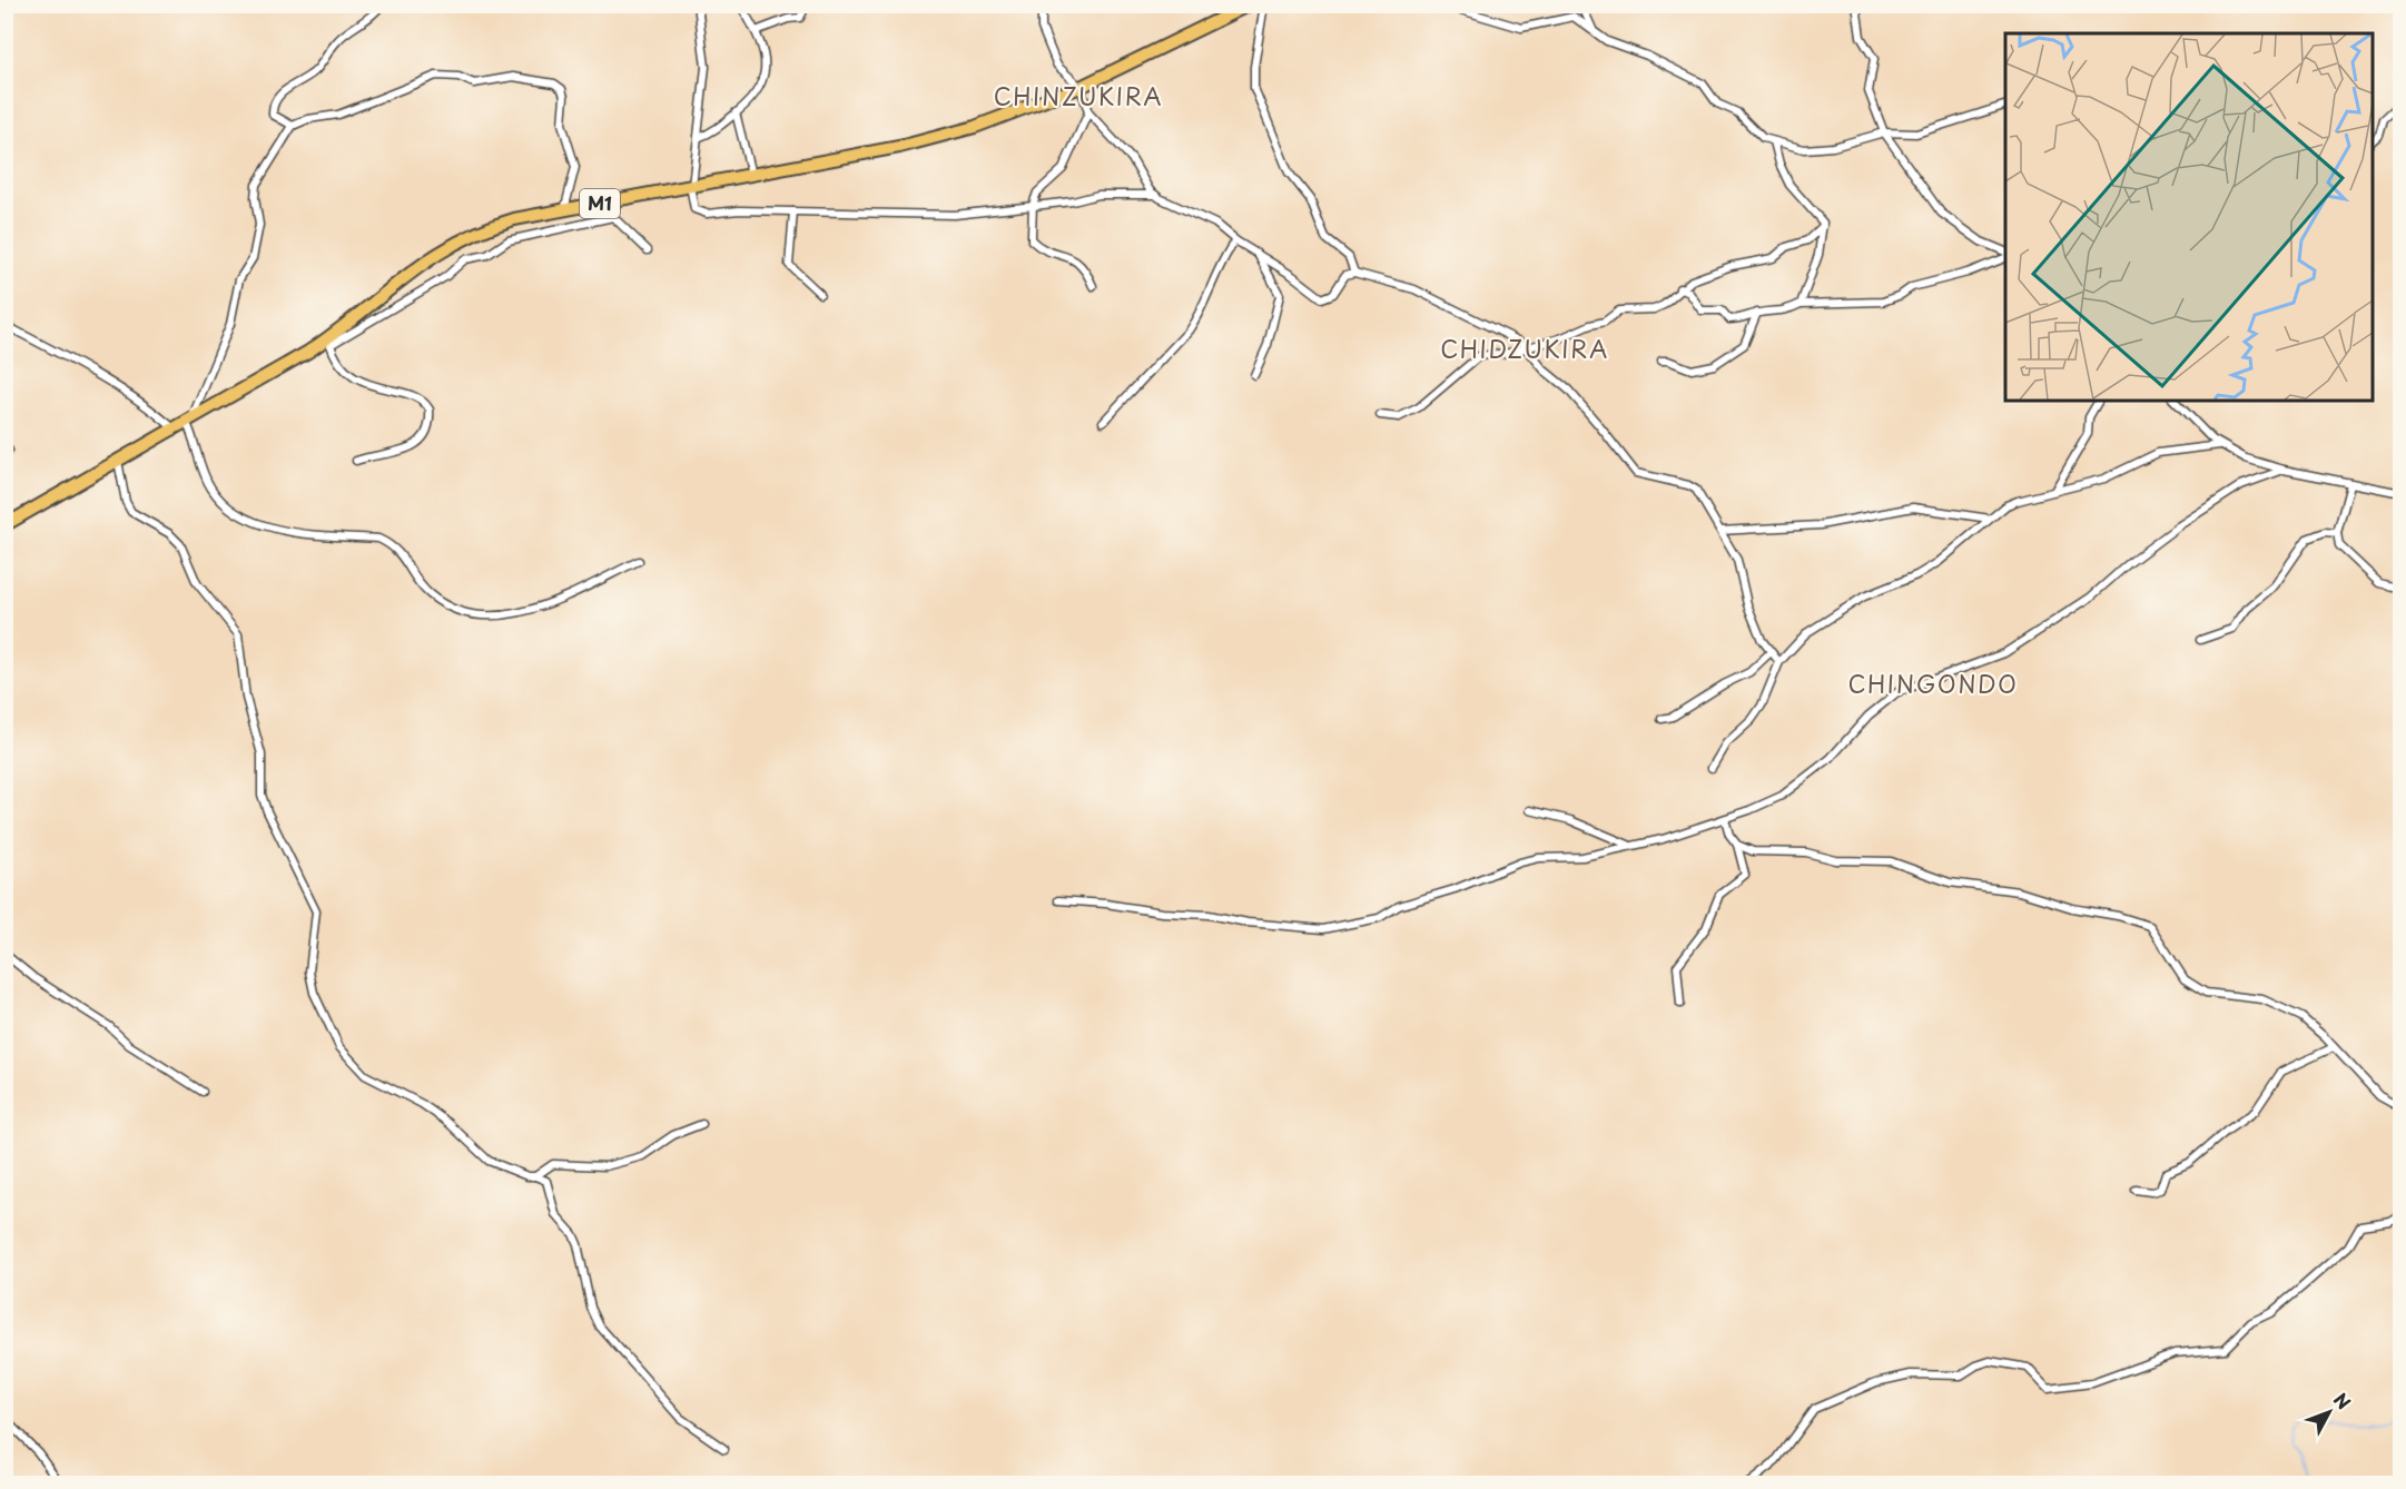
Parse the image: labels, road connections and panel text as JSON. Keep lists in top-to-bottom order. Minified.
{"streets":{"highway":["M1"]},"districts":["CHINZUKIRA","CHIDZUKIRA","CHINGONDO"],"north":"top right"}
